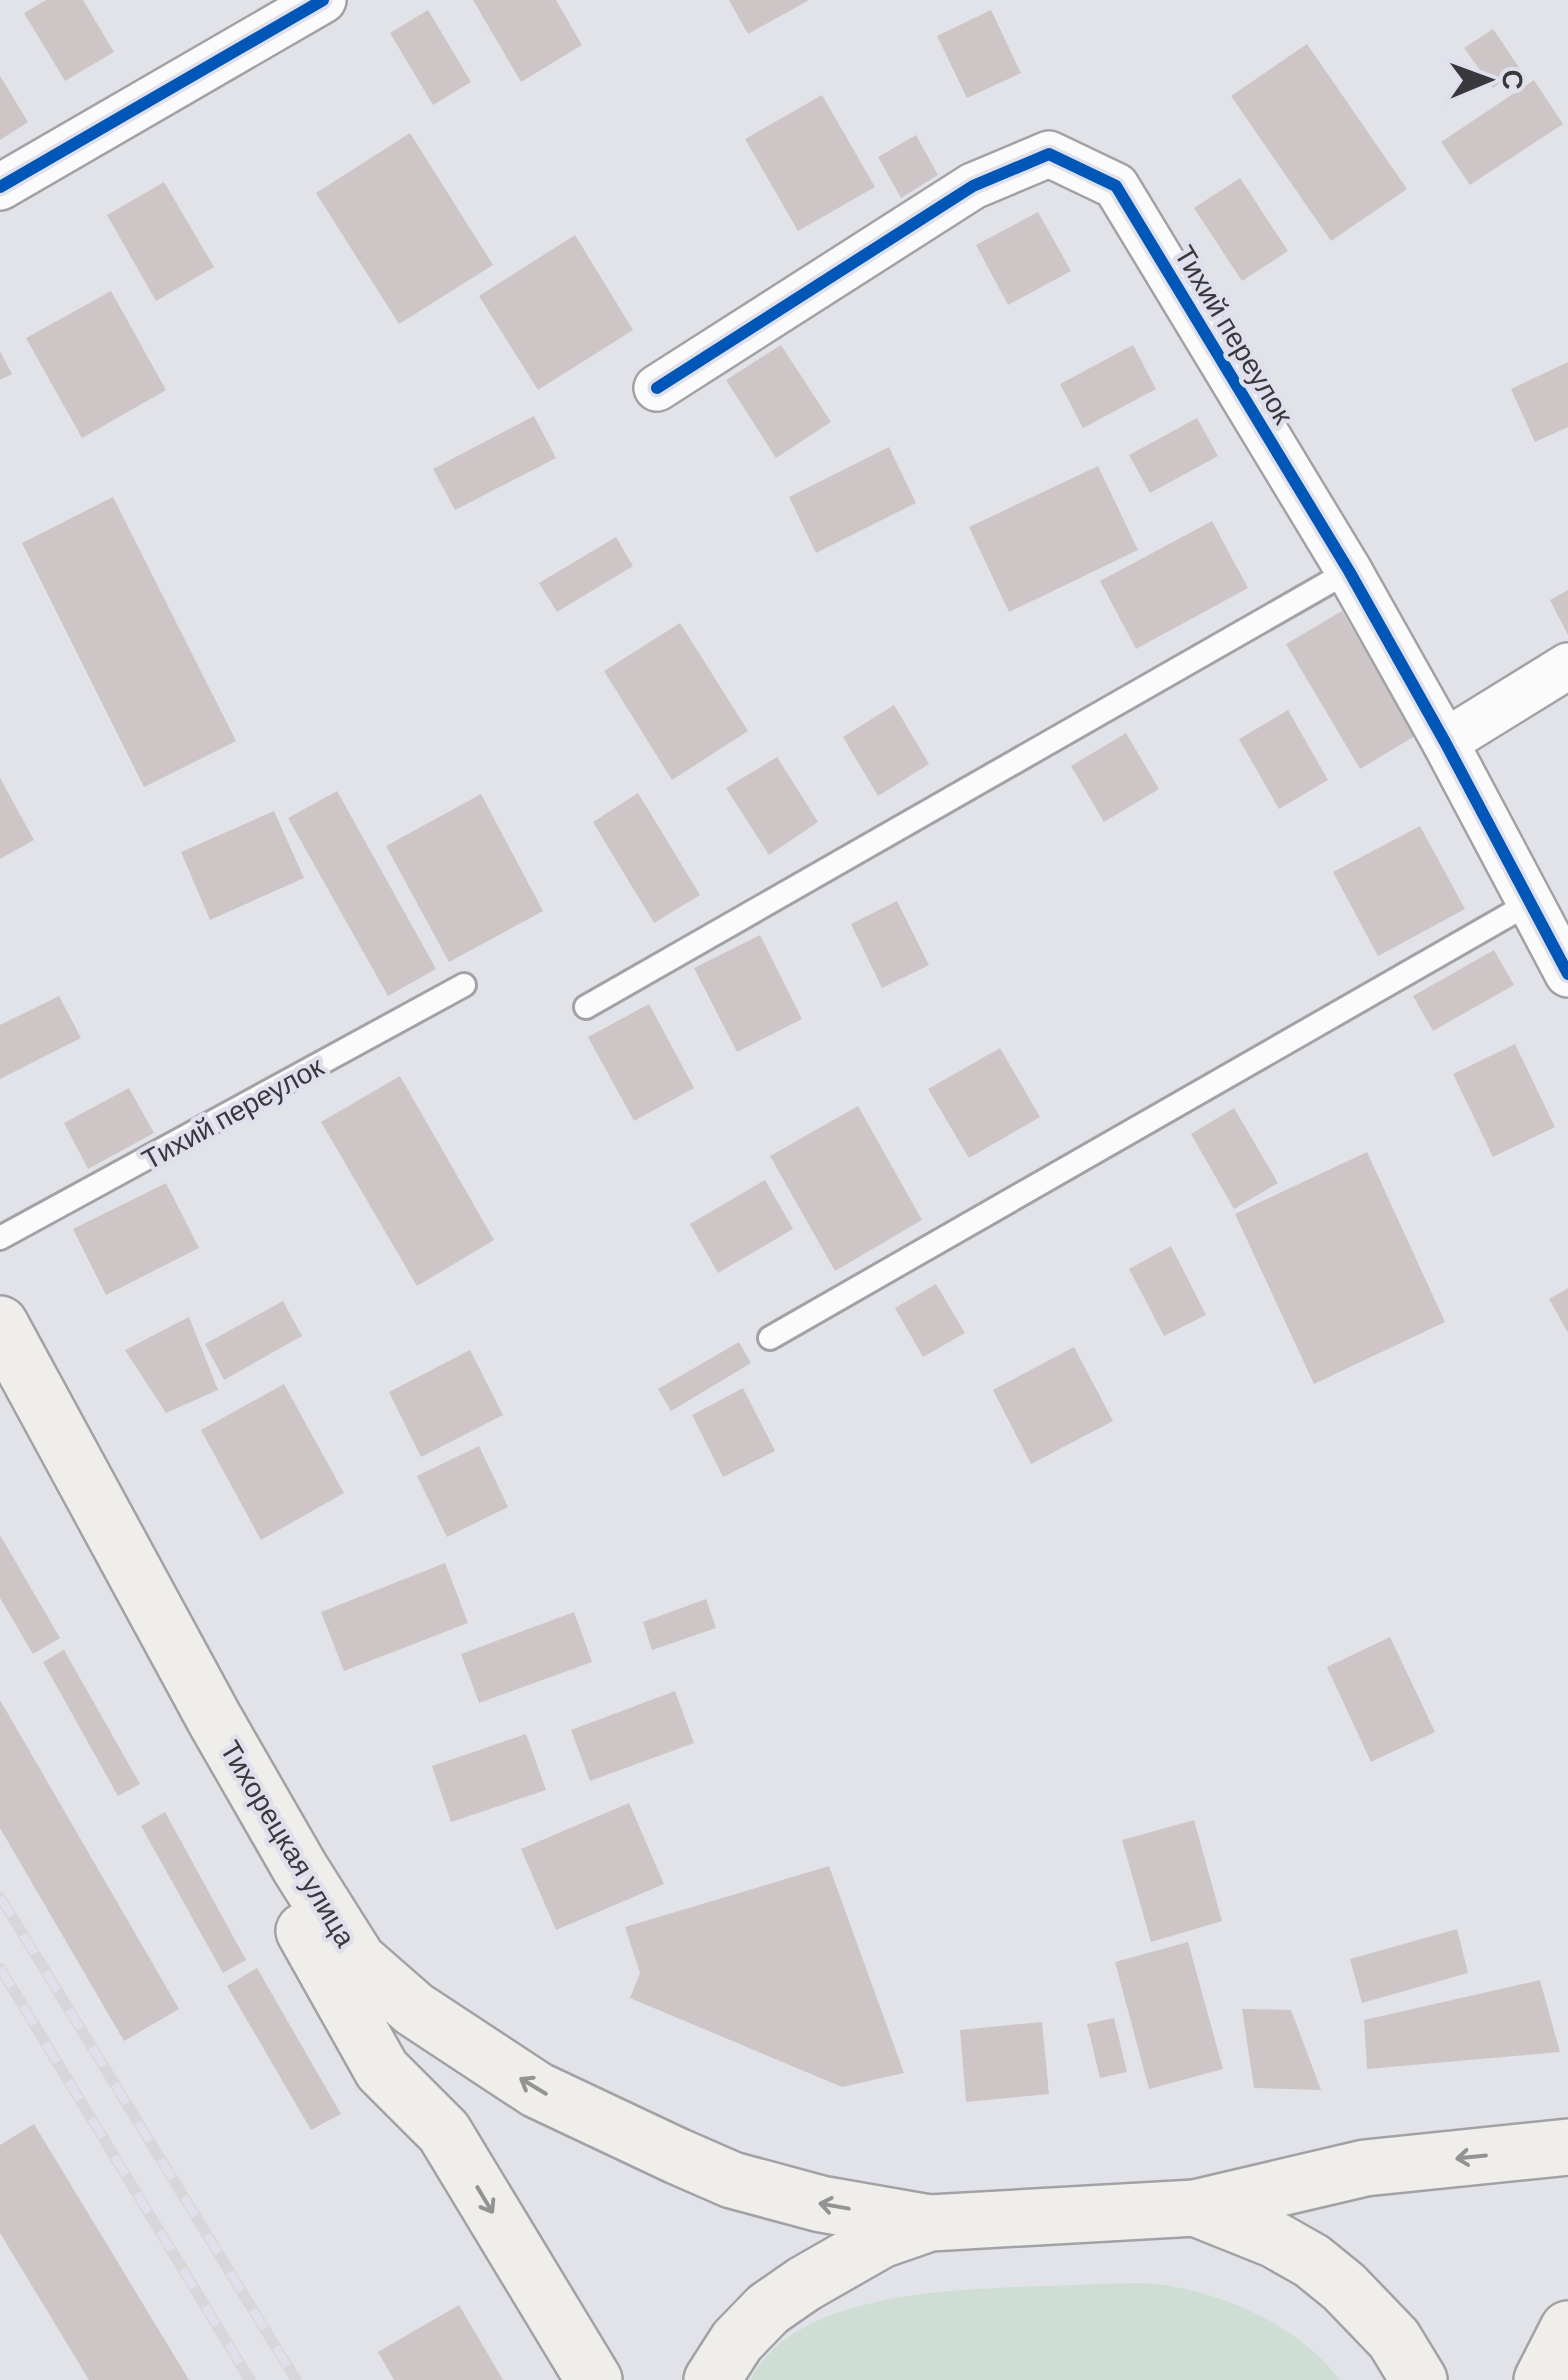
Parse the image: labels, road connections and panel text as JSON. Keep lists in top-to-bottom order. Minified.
{"streets":{"main road":["Тихорецкая улица"],"street":["Тихий переулок"]},"north":"right"}
